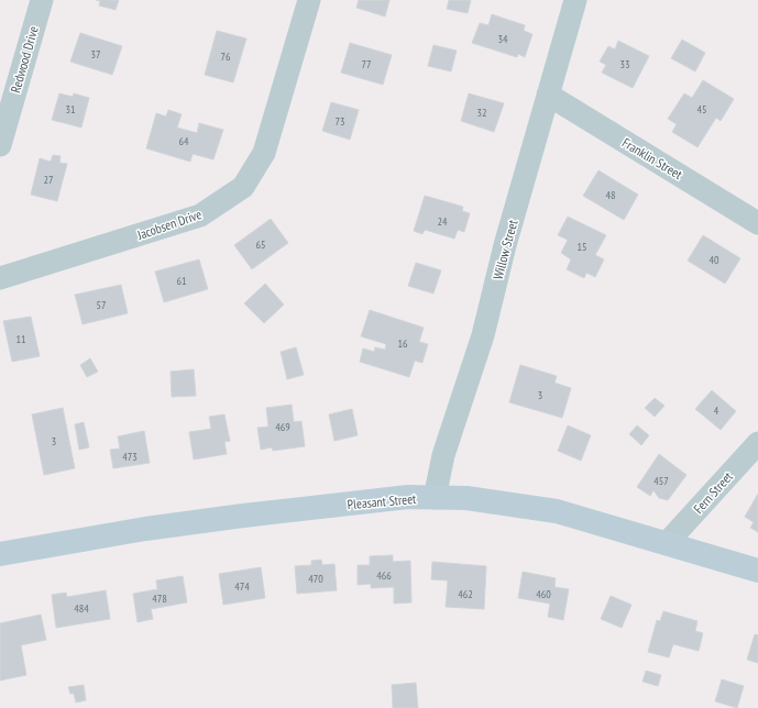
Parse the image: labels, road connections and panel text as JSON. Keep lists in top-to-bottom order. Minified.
{"streets":{"street":["Redwood Drive","Franklin Street","Jacobsen Drive","Willow Street","Fern Street","Pleasant Street"]},"crossings":[["Franklin Street","Willow Street"],["Willow Street","Pleasant Street"],["Fern Street","Pleasant Street"]],"house_numbers":["34","37","76","77","33","31","45","32","73","64","27","48","24","65","15","40","61","57","11","16","3","4","469","3","473","457","466","470","474","462","460","478","484"]}
